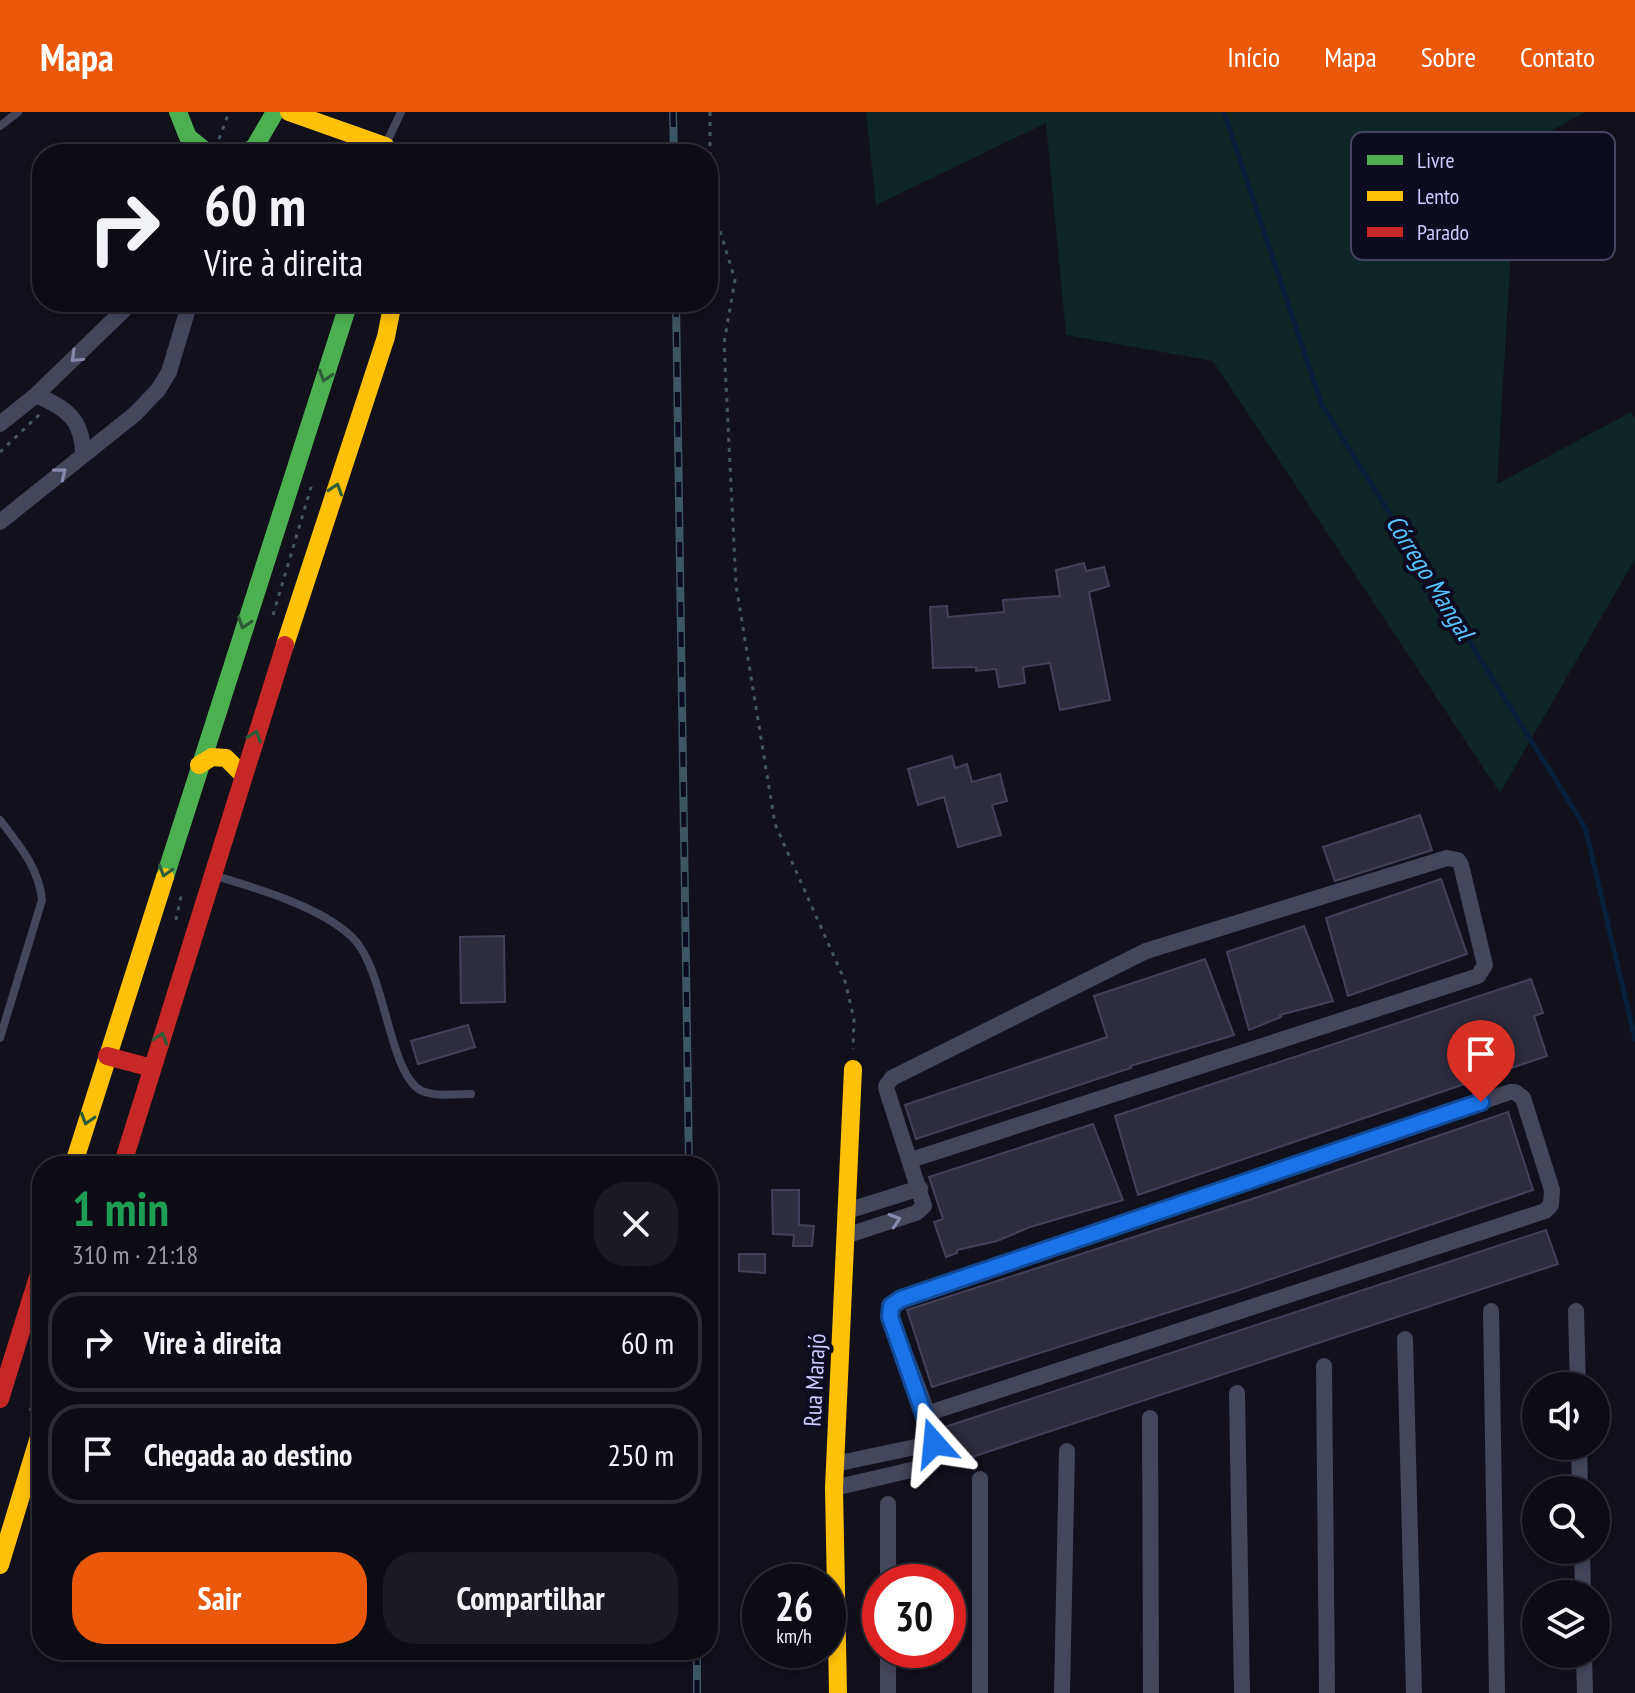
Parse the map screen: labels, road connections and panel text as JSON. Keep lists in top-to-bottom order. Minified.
{"streets":{"main road":["Rua Marajó"]},"water":["Córrego Mangal"],"legend":["Livre","Lento","Parado"],"page":{"header":"Mapa","nav":["Início","Mapa","Sobre","Contato"],"turn":["60 m","Vire à direita"],"heading":["1 min","310 m · 21:18"],"list":[{"name":"Vire à direita","value":"60 m"},{"name":"Chegada ao destino","value":"250 m"}],"buttons":["Sair","Compartilhar"],"speed":"26 km/h","limit":"30"}}
